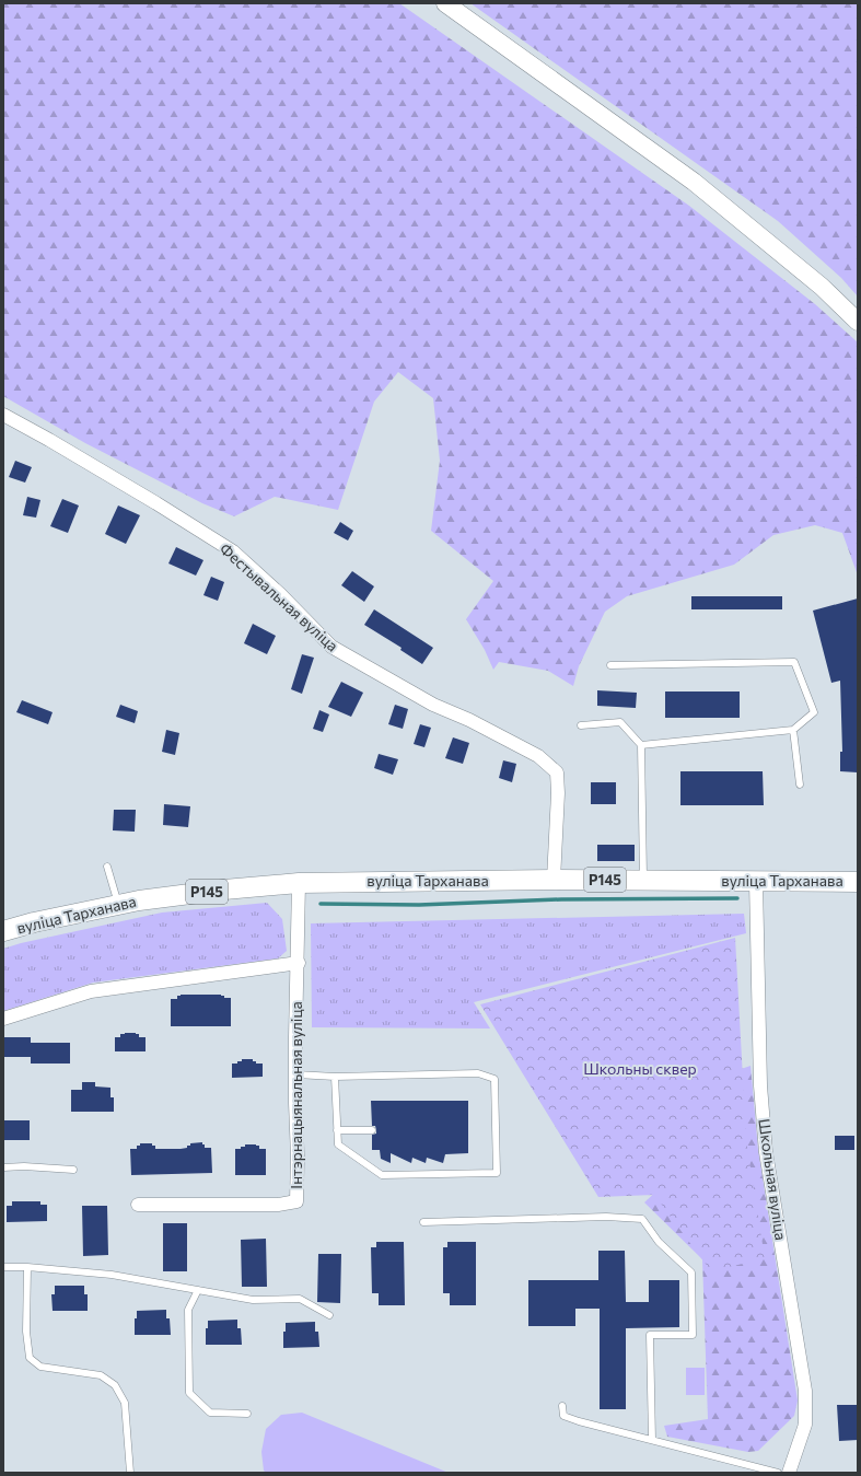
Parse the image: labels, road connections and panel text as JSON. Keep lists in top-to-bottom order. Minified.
{"streets":{"main road":["Р145","вуліца Тарханава"],"street":["Фестывальная вуліца","Інтэрнацыянальная вуліца","Школьная вуліца"]},"crossings":[["Фестывальная вуліца","вуліца Тарханава"],["вуліца Тарханава","Інтэрнацыянальная вуліца"],["вуліца Тарханава","Школьная вуліца"]],"parks":["Школьны сквер"]}
